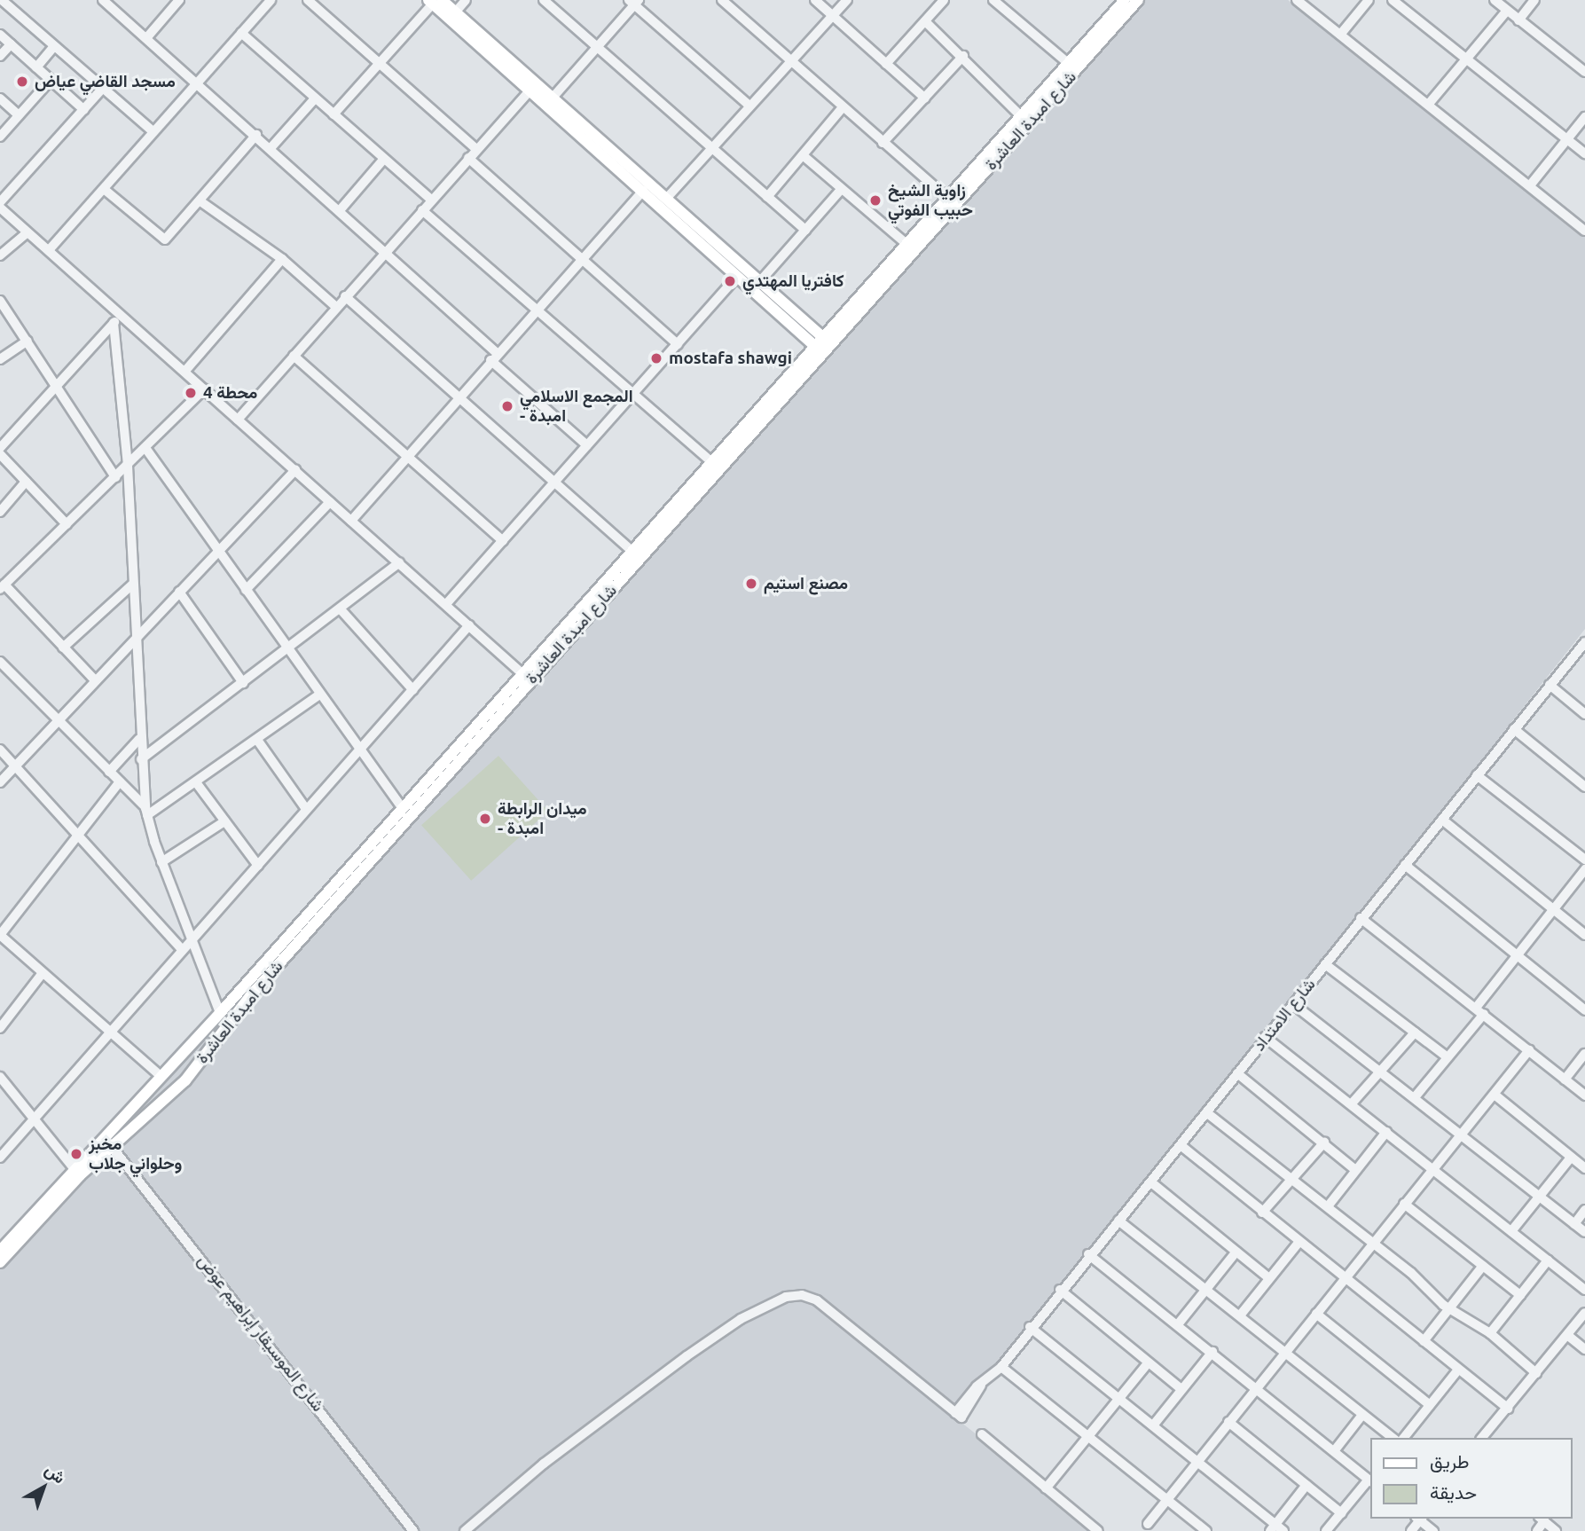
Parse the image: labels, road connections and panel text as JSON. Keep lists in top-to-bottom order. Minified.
{"streets":{"main road":["شارع امبدة العاشرة"],"street":["شارع الامتداد","شارع الموسيقار إبراهيم عوض"]},"crossings":[["شارع امبدة العاشرة","شارع الموسيقار إبراهيم عوض"]],"places":["مسجد القاضي عياض","زاوية الشيخ حبيب الفوتي","كافتريا المهتدي","mostafa shawgi","محطة 4","المجمع الاسلامي - امبدة","مصنع استيم","ميدان الرابطة - امبدة","مخبز وحلواني جلاب"],"legend":["طريق","حديقة"],"north":"top right"}
